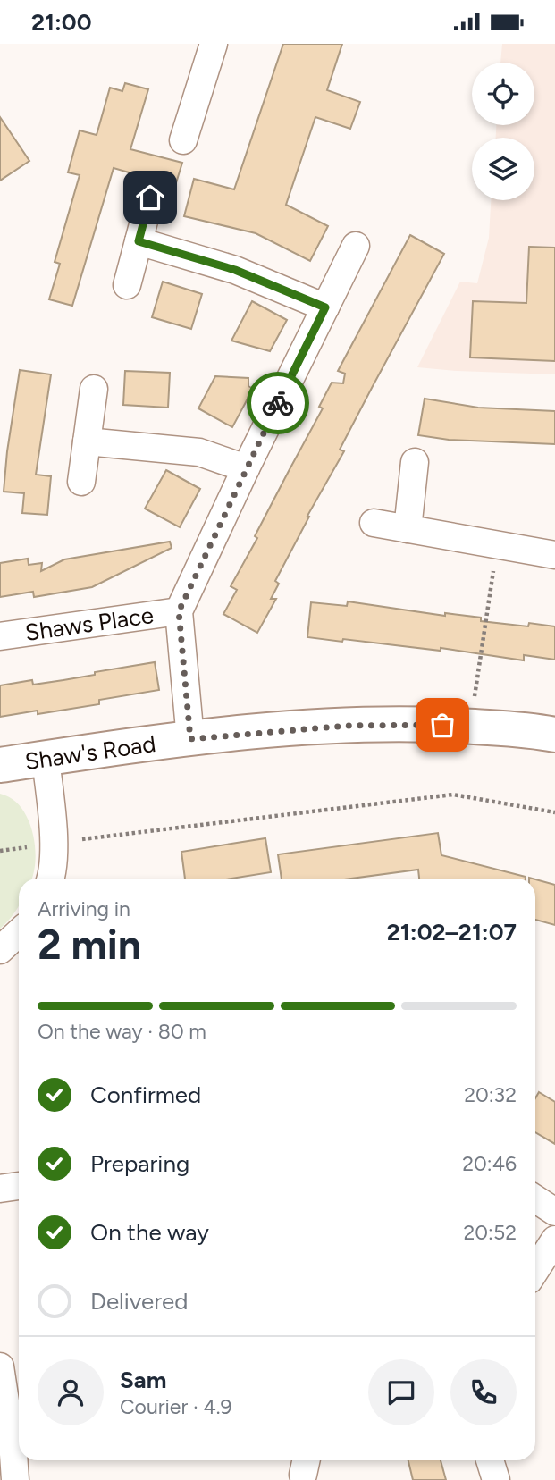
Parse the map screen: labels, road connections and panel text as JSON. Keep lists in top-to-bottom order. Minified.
{"streets":{"street":["Shaws Place","Shaw's Road"]},"page":{"status":"21:00","heading":["2 min","Arriving in","21:02–21:07"],"panel":["Sam","Courier · 4.9"],"bar":"On the way · 80 m","list":[["Confirmed","20:32"],["Preparing","20:46"],["On the way","20:52"],"Delivered"]}}
